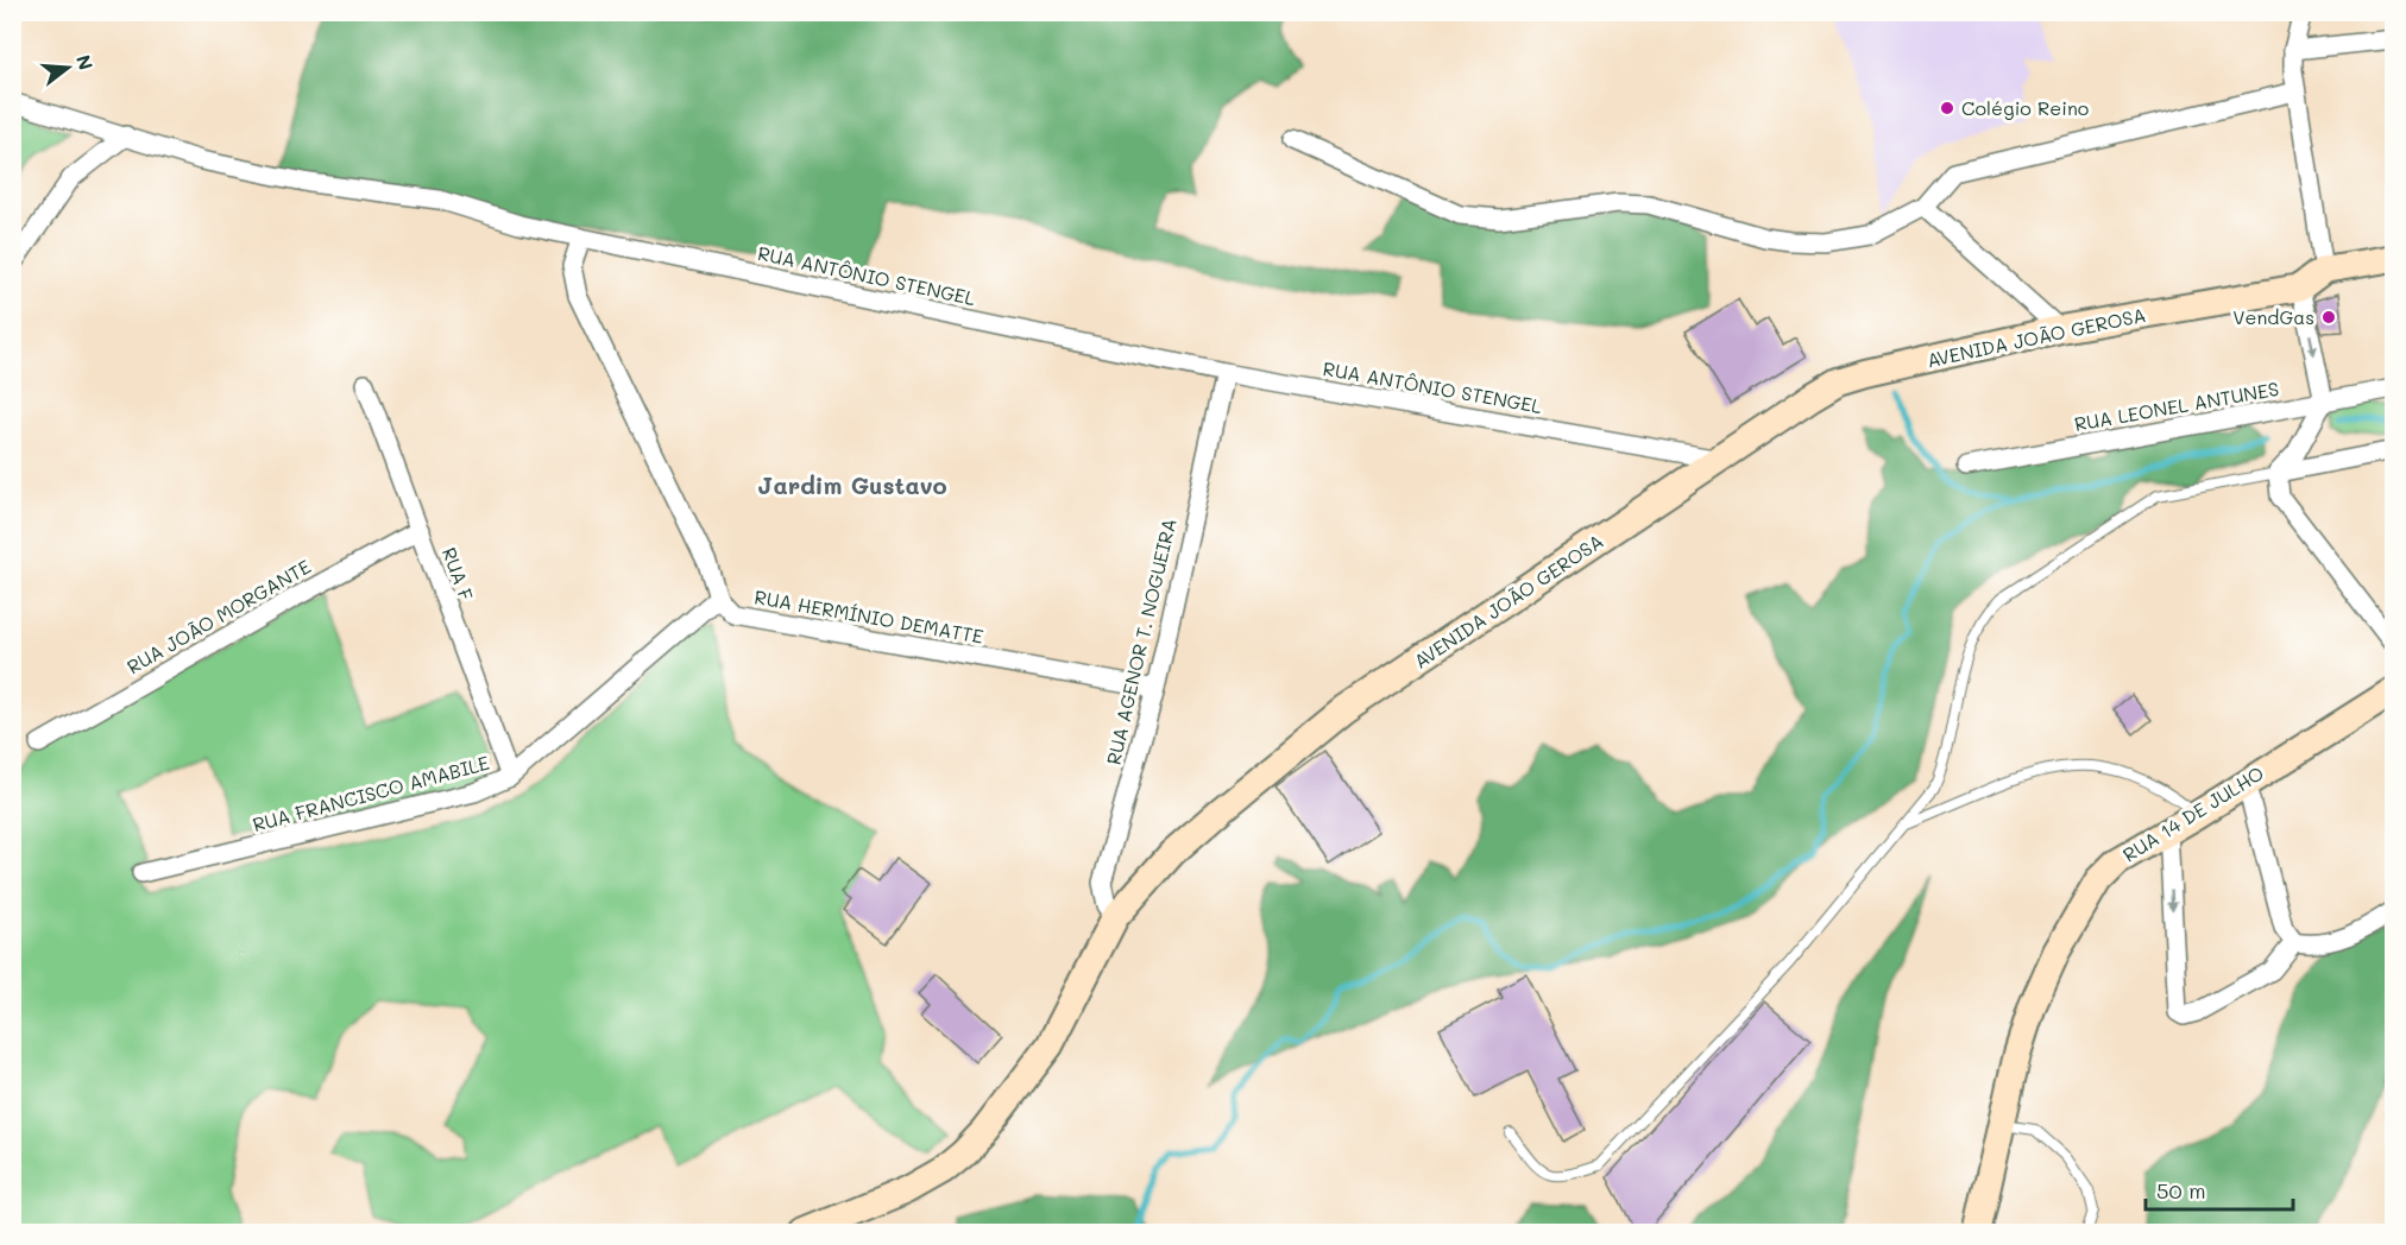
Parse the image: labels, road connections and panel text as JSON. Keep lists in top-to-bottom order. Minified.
{"streets":{"main road":["AVENIDA JOÃO GEROSA","RUA 14 DE JULHO"],"street":["RUA ANTÔNIO STENGEL","RUA LEONEL ANTUNES","RUA F","RUA JOÃO MORGANTE","RUA HERMÍNIO DEMATTE","RUA AGENOR T. NOGUEIRA","RUA FRANCISCO AMABILE"]},"crossings":[["RUA ANTÔNIO STENGEL","AVENIDA JOÃO GEROSA"],["RUA ANTÔNIO STENGEL","RUA AGENOR T. NOGUEIRA"],["AVENIDA JOÃO GEROSA","RUA AGENOR T. NOGUEIRA"],["RUA F","RUA JOÃO MORGANTE"],["RUA F","RUA FRANCISCO AMABILE"],["RUA HERMÍNIO DEMATTE","RUA AGENOR T. NOGUEIRA"],["RUA HERMÍNIO DEMATTE","RUA FRANCISCO AMABILE"]],"districts":["Jardim Gustavo"],"places":["Colégio Reino","VendGas"],"scale_bar":"50 m","north":"right"}
